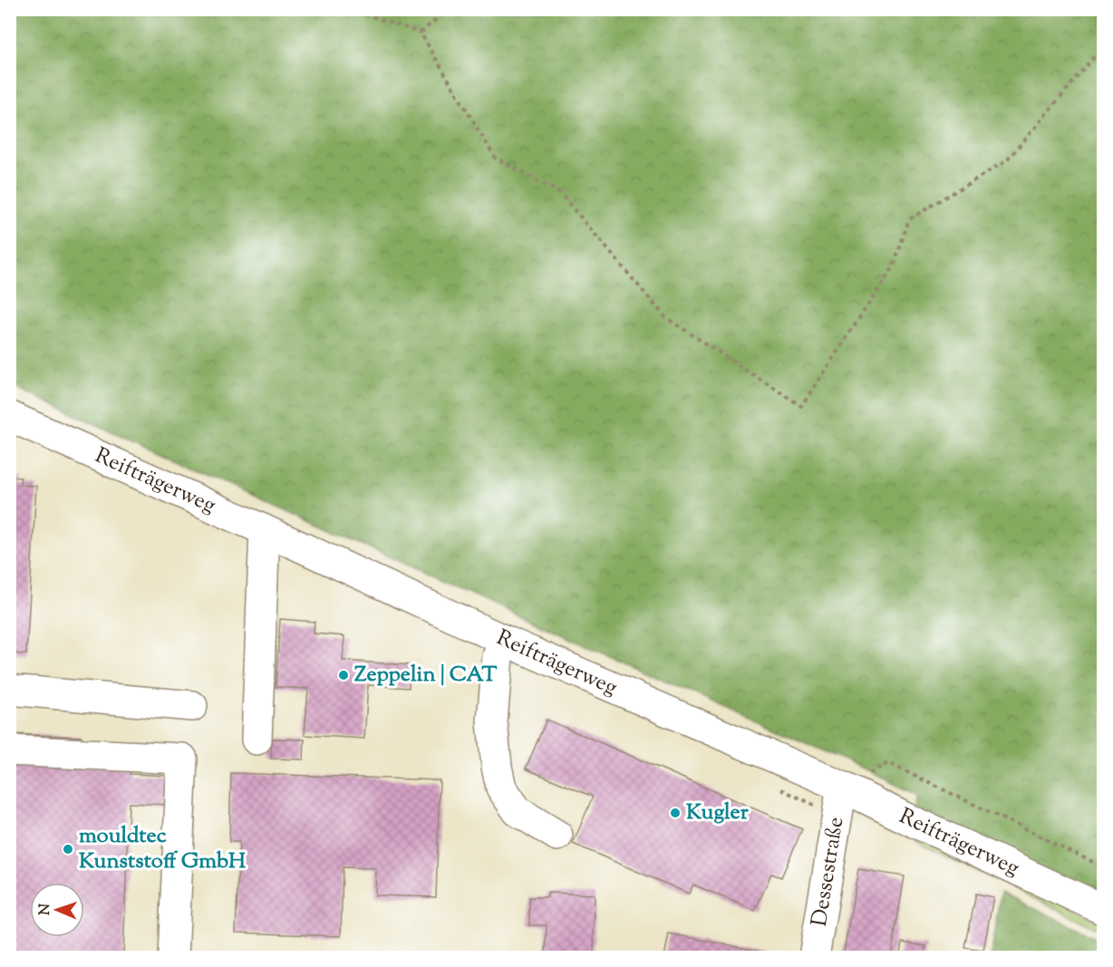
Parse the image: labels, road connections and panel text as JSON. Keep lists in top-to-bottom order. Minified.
{"streets":{"street":["Reifträgerweg","Dessestraße"]},"crossings":[["Reifträgerweg","Dessestraße"]],"places":["Zeppelin | CAT","Kugler","mouldtec Kunststoff GmbH"],"north":"left"}
